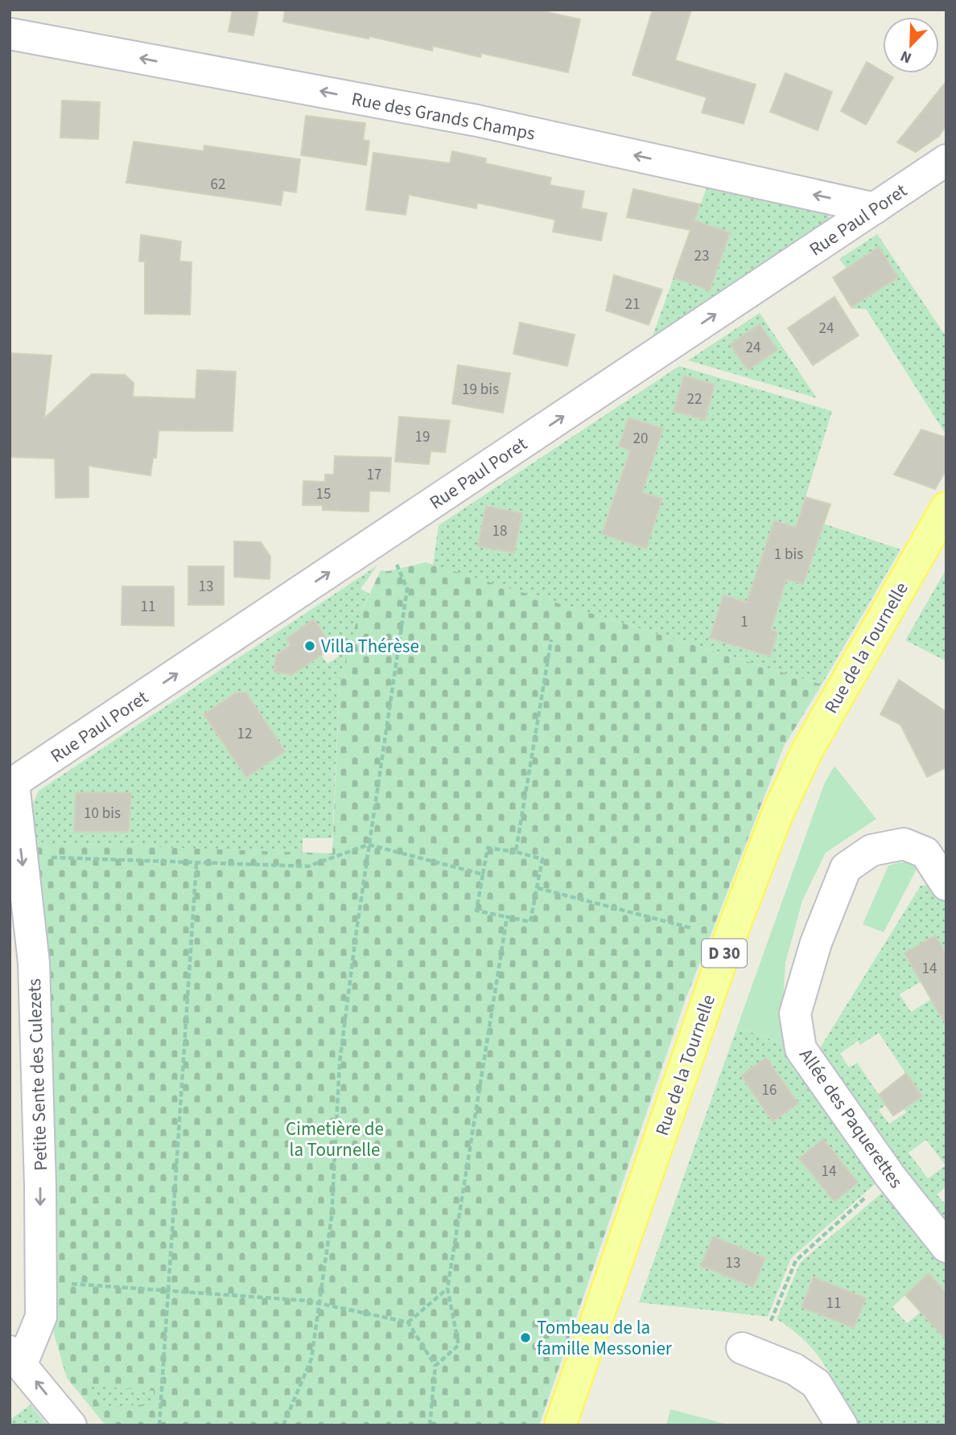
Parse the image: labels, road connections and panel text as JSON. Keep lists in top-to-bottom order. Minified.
{"streets":{"main road":["Rue de la Tournelle","D 30"],"street":["Rue des Grands Champs","Rue Paul Poret","Petite Sente des Culezets","Allée des Paquerettes"]},"crossings":[["Rue des Grands Champs","Rue Paul Poret"],["Rue Paul Poret","Petite Sente des Culezets"]],"one_way":["Rue des Grands Champs","Rue Paul Poret","Petite Sente des Culezets"],"parks":["Cimetière de la Tournelle"],"places":["Villa Thérèse","Tombeau de la famille Messonier"],"house_numbers":["62","23","21","24","24","19 bis","22","19","20","17","15","18","1 bis","13","11","1","12","10 bis","14","16","14","13","11"],"north":"bottom left"}
